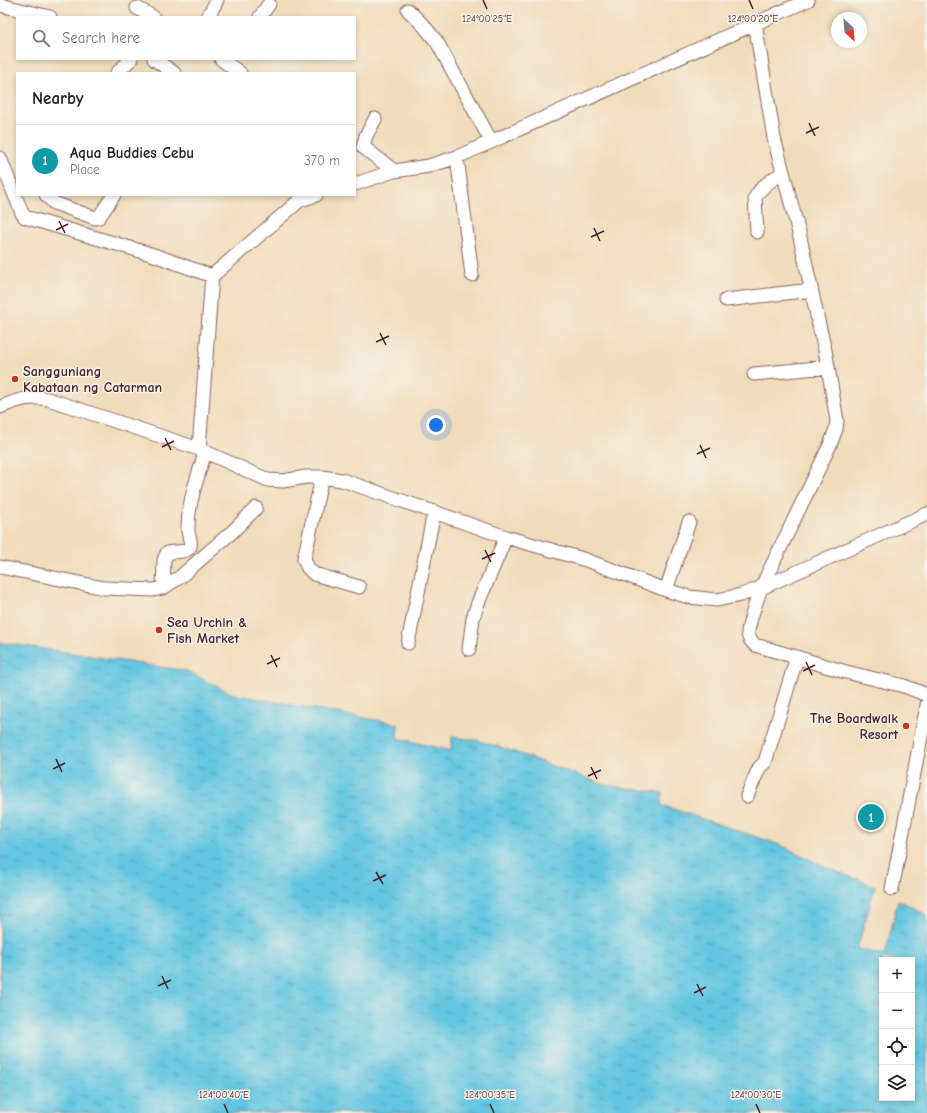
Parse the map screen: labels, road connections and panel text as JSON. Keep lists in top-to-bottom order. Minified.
{"places":["Sangguniang Kabataan ng Catarman","Sea Urchin & Fish Market","The Boardwalk Resort"],"north":"bottom right","page":{"search":"Search here","heading":"Nearby","list":[{"mark":"1","name":"Aqua Buddies Cebu","note":"Place","value":"370 m"}],"pins":"1","map_buttons":["+","−"]},"coordinates":["124°00'25\"E","124°00'20\"E","124°00'40\"E","124°00'35\"E","124°00'30\"E"]}
